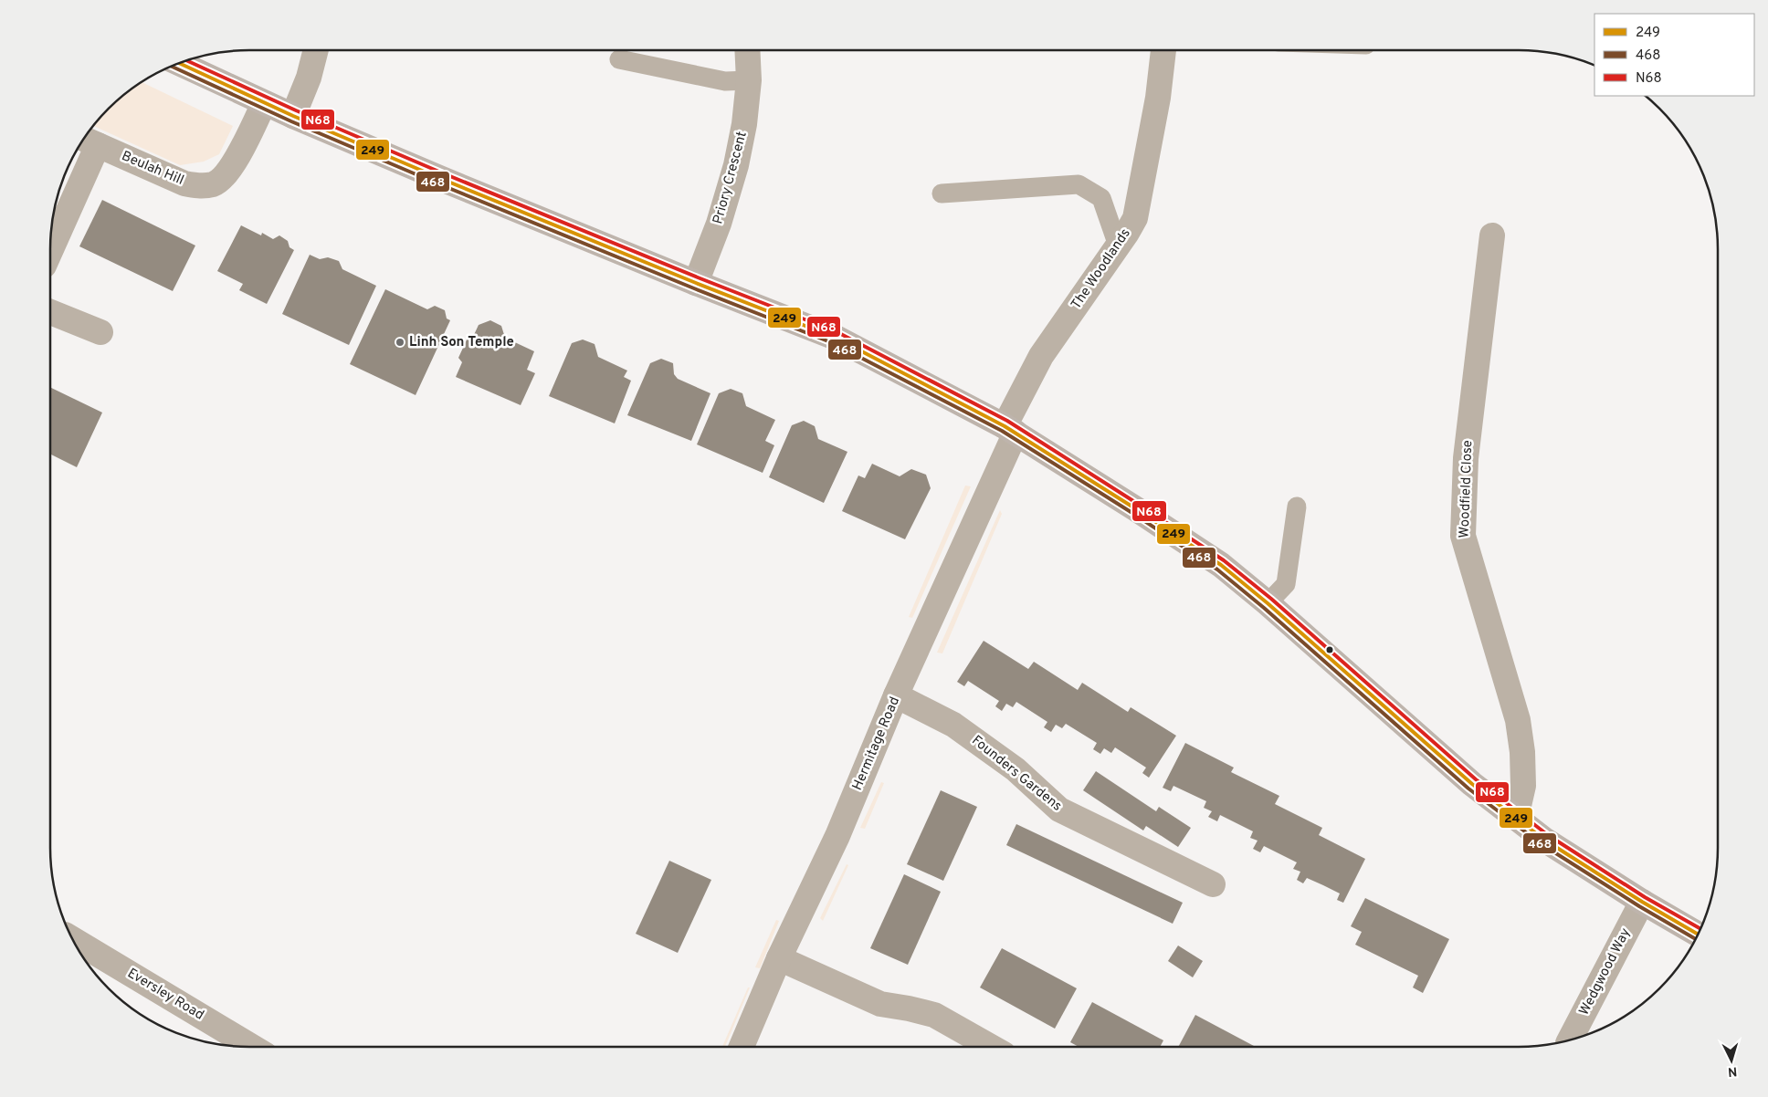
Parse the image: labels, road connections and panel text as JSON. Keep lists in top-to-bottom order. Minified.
{"streets":{"street":["Beulah Hill","Priory Crescent","The Woodlands","Woodfield Close","Hermitage Road","Founders Gardens","Wedgwood Way","Eversley Road"]},"crossings":[["The Woodlands","Hermitage Road"],["Hermitage Road","Founders Gardens"]],"places":["Linh Son Temple"],"lines":["transit line N68","transit line 249","transit line 468"],"legend":["249","468","N68"],"north":"bottom"}
